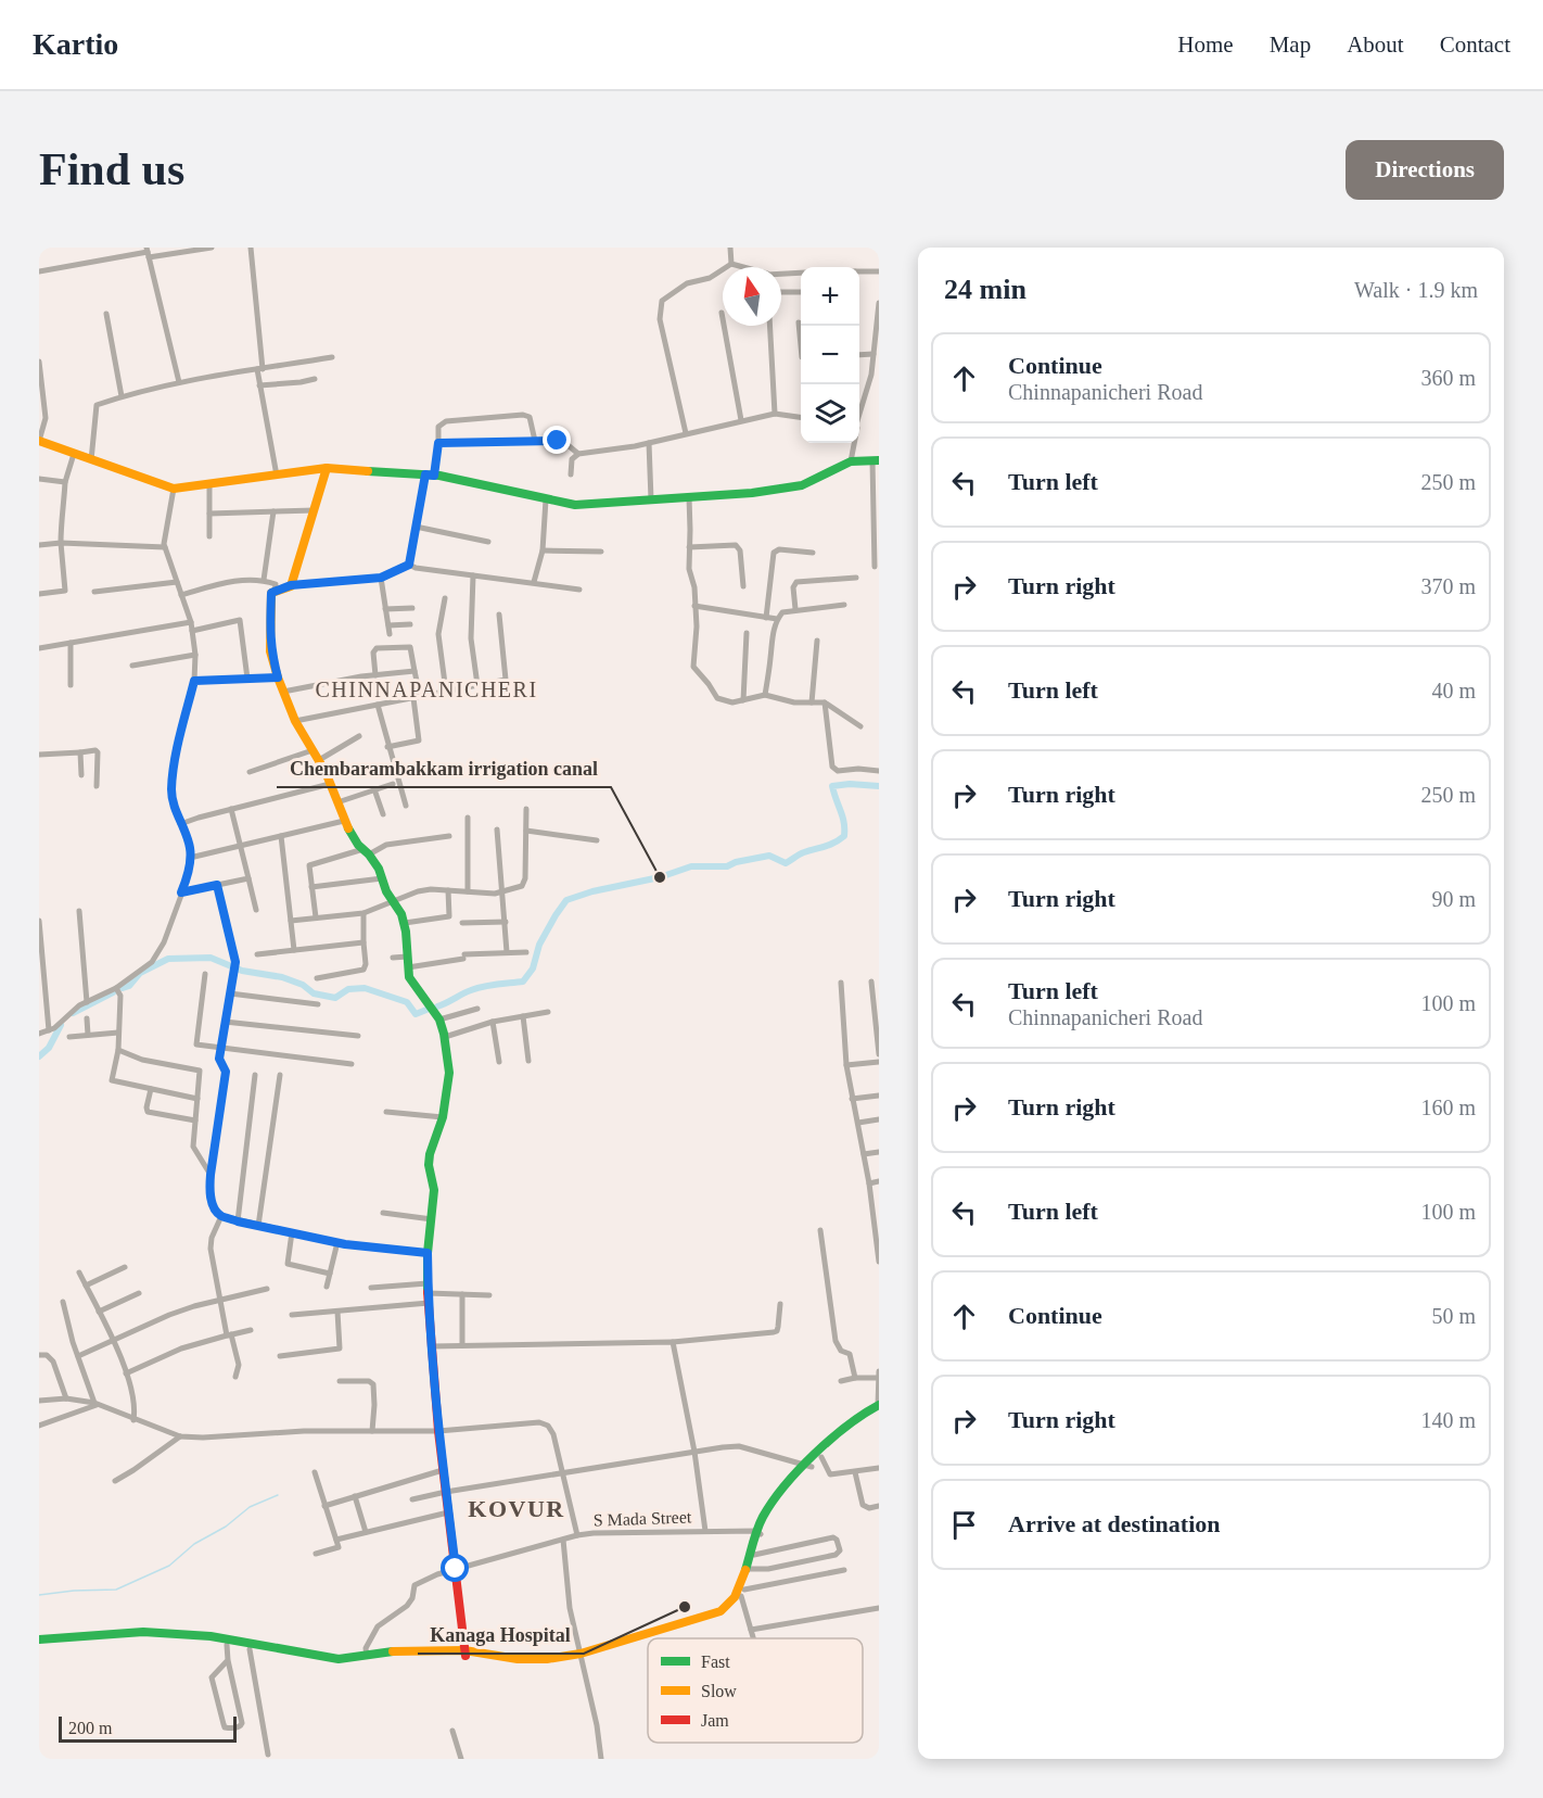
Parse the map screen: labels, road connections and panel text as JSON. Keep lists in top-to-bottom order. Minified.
{"streets":{"street":["S Mada Street"]},"districts":["CHINNAPANICHERI","KOVUR"],"places":["Chembarambakkam irrigation canal","Kanaga Hospital"],"legend":["Fast","Slow","Jam"],"scale_bar":"200 m","north":"top","page":{"header":"Kartio","nav":["Home","Map","About","Contact"],"buttons":"Directions","title":"Find us","heading":["24 min","Walk · 1.9 km"],"map_buttons":["+","−"],"list":[["Continue","Chinnapanicheri Road","360 m"],["Turn left","250 m"],["Turn right","370 m"],["Turn left","40 m"],["Turn right","250 m"],["Turn right","90 m"],["Turn left","Chinnapanicheri Road","100 m"],["Turn right","160 m"],["Turn left","100 m"],["Continue","50 m"],["Turn right","140 m"],"Arrive at destination"],"scale":"200 m"}}
